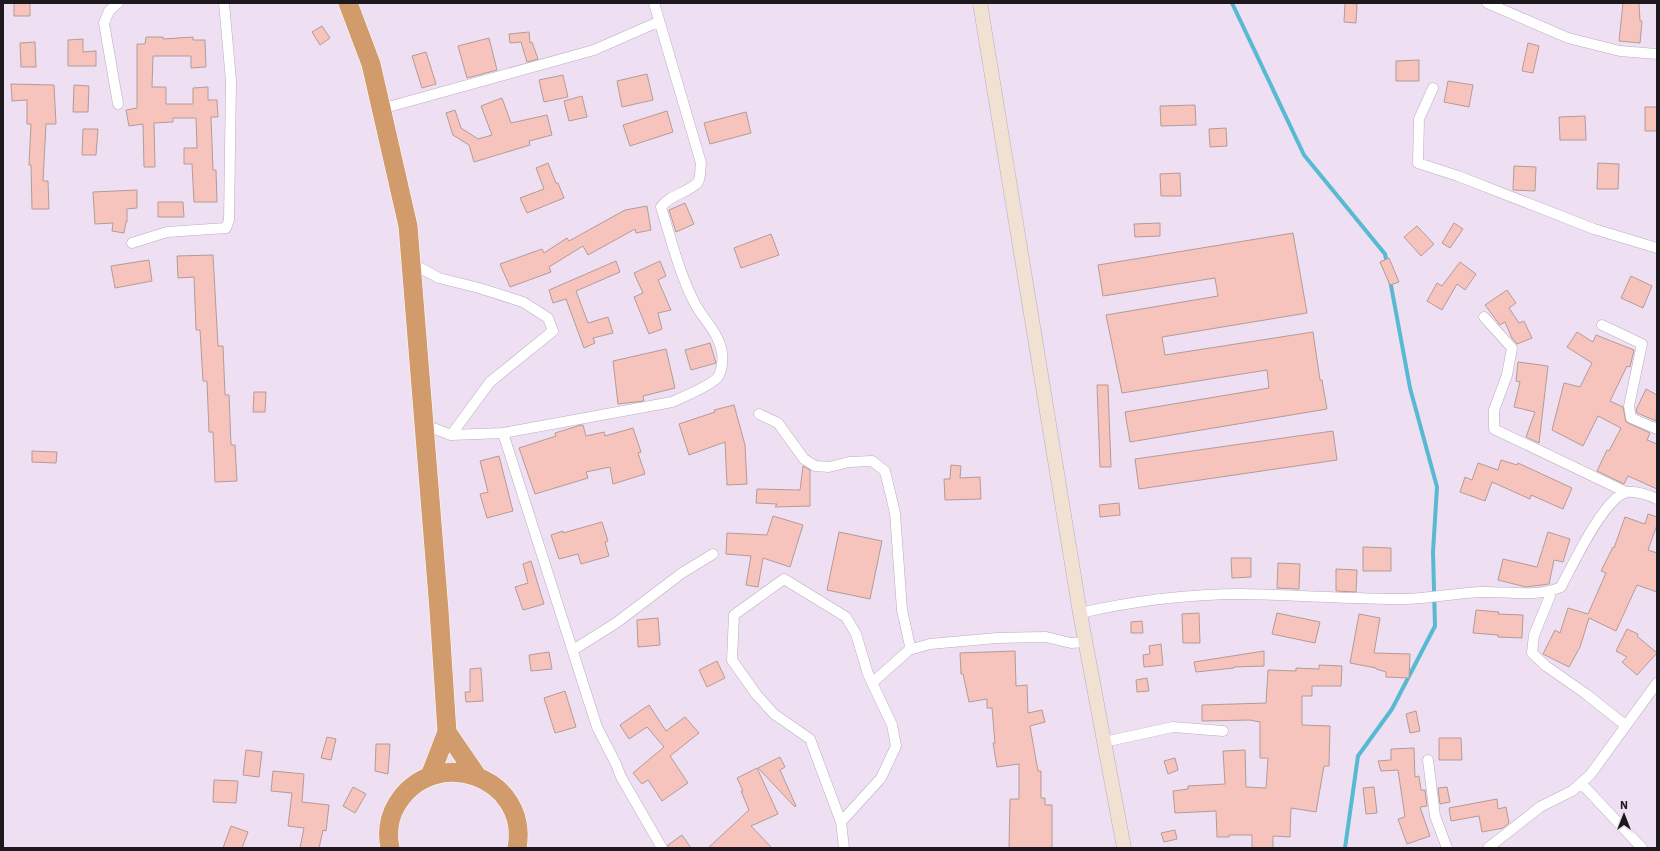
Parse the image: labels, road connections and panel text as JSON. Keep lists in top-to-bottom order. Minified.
{"north":"top"}
